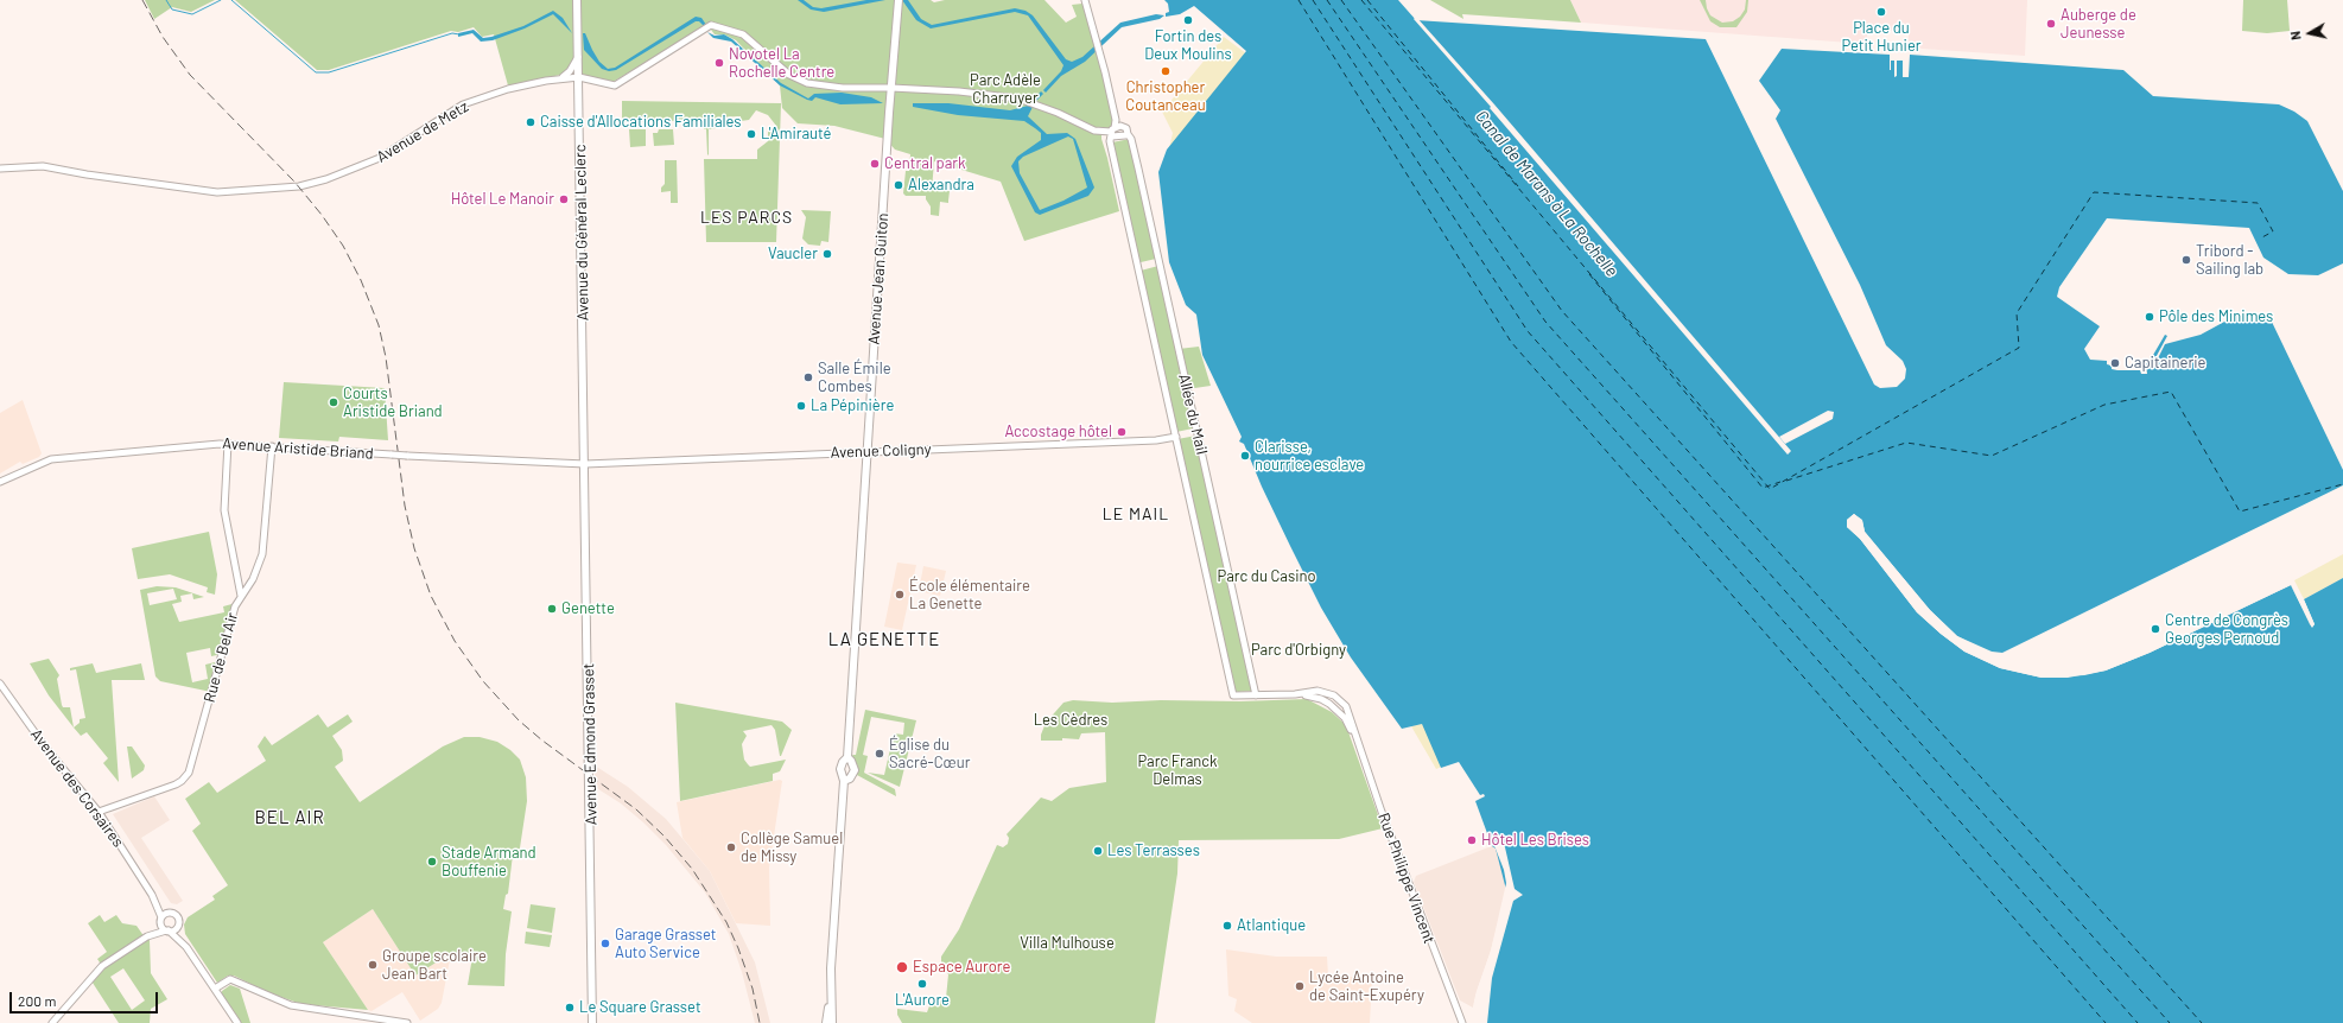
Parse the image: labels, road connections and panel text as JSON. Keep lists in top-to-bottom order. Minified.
{"streets":{"main road":["Avenue du Général Leclerc","Avenue Jean Guiton","Avenue Edmond Grasset"],"street":["Avenue de Metz","Allée du Mail","Avenue Aristide Briand","Avenue Coligny","Rue de Bel Air","Avenue des Corsaires","Rue Philippe Vincent"]},"crossings":[["Avenue de Metz","Avenue du Général Leclerc"],["Avenue de Metz","Avenue Jean Guiton"],["Avenue du Général Leclerc","Avenue Aristide Briand"],["Avenue du Général Leclerc","Avenue Coligny"],["Avenue du Général Leclerc","Avenue Edmond Grasset"],["Avenue Jean Guiton","Avenue Coligny"],["Allée du Mail","Avenue Coligny"],["Avenue Aristide Briand","Avenue Coligny"],["Avenue Aristide Briand","Rue de Bel Air"],["Avenue Aristide Briand","Avenue Edmond Grasset"],["Avenue Coligny","Avenue Edmond Grasset"],["Rue de Bel Air","Avenue des Corsaires"]],"districts":["LES PARCS","LE MAIL","LA GENETTE","BEL AIR"],"water":["Canal de Marans à La Rochelle"],"parks":["Parc Adèle Charruyer","Parc du Casino","Parc d'Orbigny","Les Cèdres","Parc Franck Delmas","Villa Mulhouse"],"places":["Place du Petit Hunier","Fortin des Deux Moulins","Auberge de Jeunesse","Novotel La Rochelle Centre","Christopher Coutanceau","Caisse d'Allocations Familiales","L'Amirauté","Central park","Alexandra","Hôtel Le Manoir","Vaucler","Tribord - Sailing lab","Pôle des Minimes","Capitainerie","Salle Émile Combes","Courts Aristide Briand","La Pépinière","Accostage hôtel","Clarisse, nourrice esclave","École élémentaire La Genette","Genette","Centre de Congrès Georges Pernoud","Église du Sacré-Cœur","Hôtel Les Brises","Collège Samuel de Missy","Les Terrasses","Stade Armand Bouffenie","Atlantique","Garage Grasset Auto Service","Groupe scolaire Jean Bart","Espace Aurore","L'Aurore","Lycée Antoine de Saint-Exupéry","Le Square Grasset"],"scale_bar":"200 m","north":"left"}
